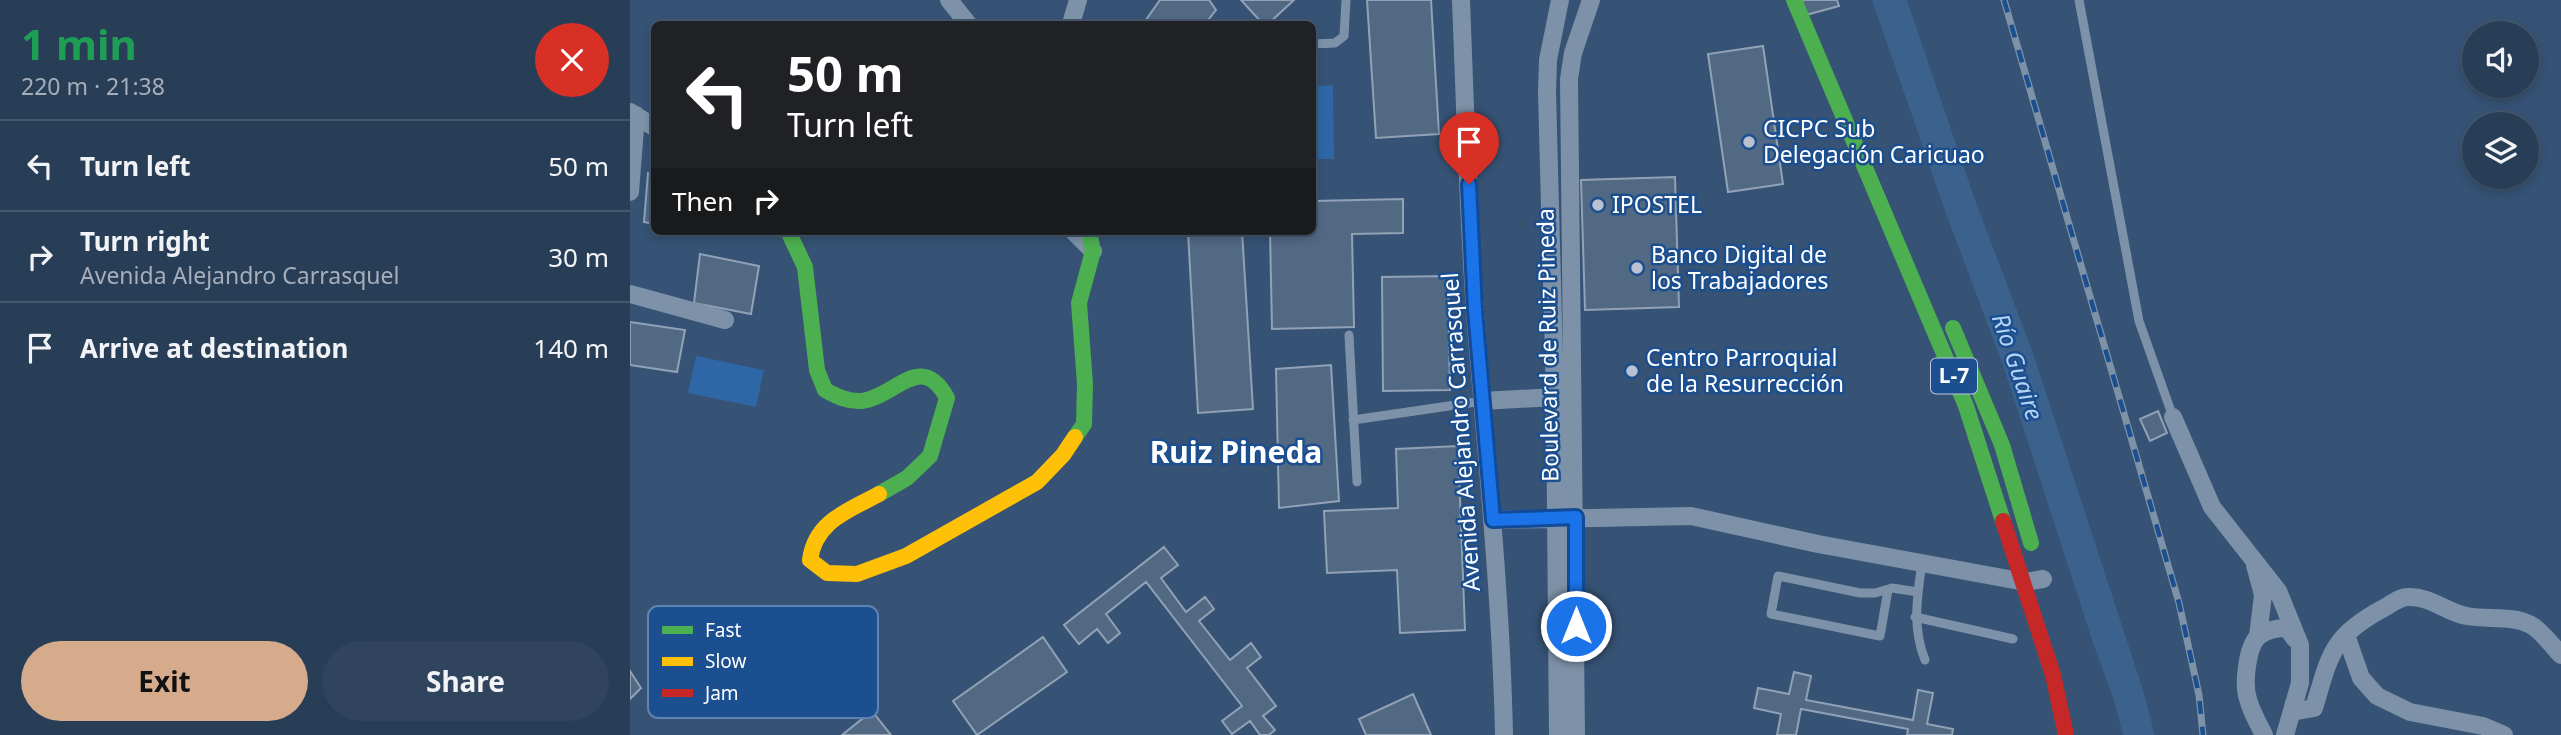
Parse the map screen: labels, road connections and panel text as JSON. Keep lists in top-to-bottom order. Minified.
{"streets":{"main road":["L-7"],"street":["Boulevard de Ruiz Pineda","Avenida Alejandro Carrasquel"]},"districts":["Ruiz Pineda"],"water":["Río Guaire"],"places":["CICPC Sub Delegación Caricuao","IPOSTEL","Banco Digital de los Trabajadores","Centro Parroquial de la Resurrección"],"legend":["Fast","Slow","Jam"],"page":{"heading":["1 min","220 m · 21:38"],"turn":["50 m","Turn left"],"list":[{"name":"Turn left","value":"50 m"},{"name":"Turn right","note":"Avenida Alejandro Carrasquel","value":"30 m"},{"name":"Arrive at destination","value":"140 m"}],"then":"Then","buttons":["Exit","Share"]}}
